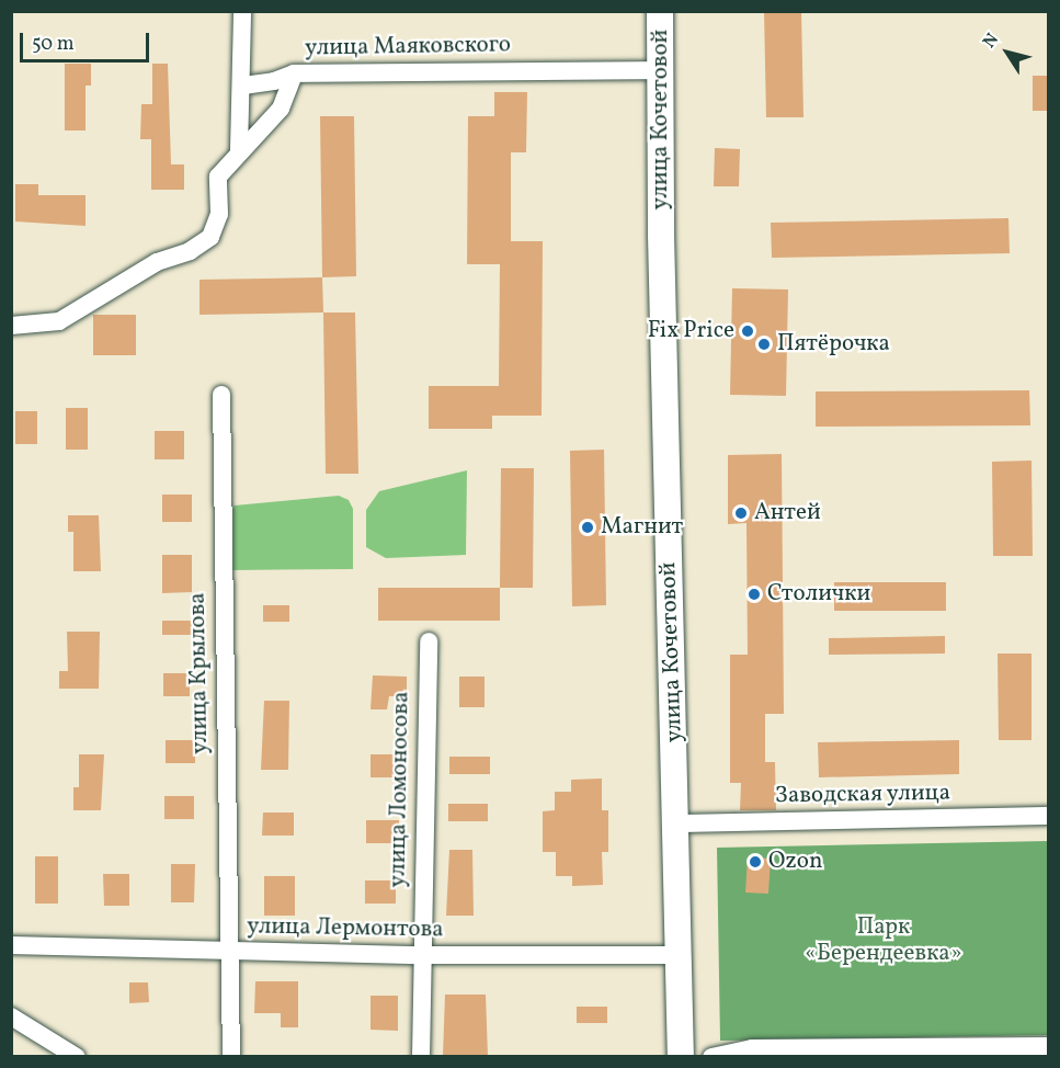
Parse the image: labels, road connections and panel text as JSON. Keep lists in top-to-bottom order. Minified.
{"streets":{"main road":["улица Кочетовой"],"street":["улица Маяковского","улица Крылова","улица Ломоносова","Заводская улица","улица Лермонтова"]},"crossings":[["улица Маяковского","улица Кочетовой"],["улица Кочетовой","Заводская улица"],["улица Кочетовой","улица Лермонтова"],["улица Крылова","улица Лермонтова"],["улица Ломоносова","улица Лермонтова"]],"parks":["Парк «Берендеевка»"],"places":["Fix Price","Пятёрочка","Антей","Магнит","Столички","Ozon"],"scale_bar":"50 m","north":"top left"}
